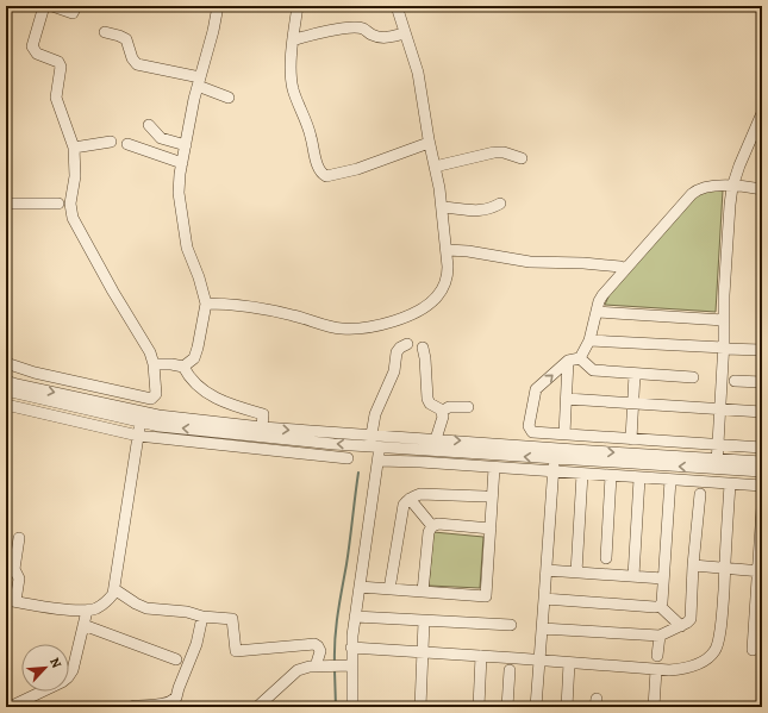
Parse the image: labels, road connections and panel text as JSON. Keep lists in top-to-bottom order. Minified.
{"north":"top right"}
